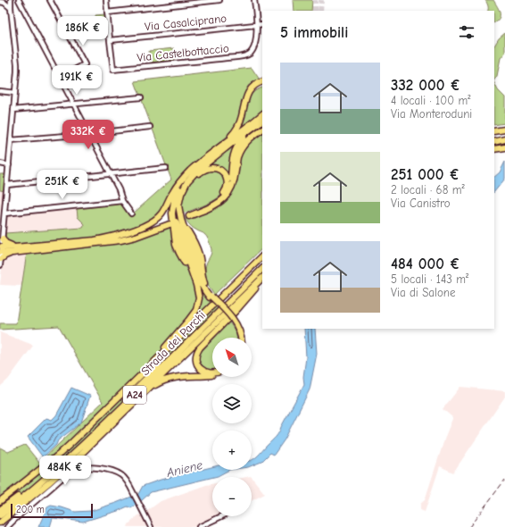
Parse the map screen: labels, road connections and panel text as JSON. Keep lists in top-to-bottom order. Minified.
{"streets":{"highway":["Strada dei Parchi","A24"],"street":["Via Casalciprano","Via Castelbottaccio"]},"crossings":[["Via Casalciprano","Via Castelbottaccio"]],"water":["Aniene"],"scale_bar":"200 m","north":"top left","page":{"heading":"5 immobili","price":["186K €","191K €","332K €","251K €","484K €"],"list":[{"name":"332 000 €","note":"4 locali · 100 m² · Via Monteroduni"},{"name":"251 000 €","note":"2 locali · 68 m² · Via Canistro"},{"name":"484 000 €","note":"5 locali · 143 m² · Via di Salone"}],"map_buttons":["+","−"],"scale":"200 m"}}
